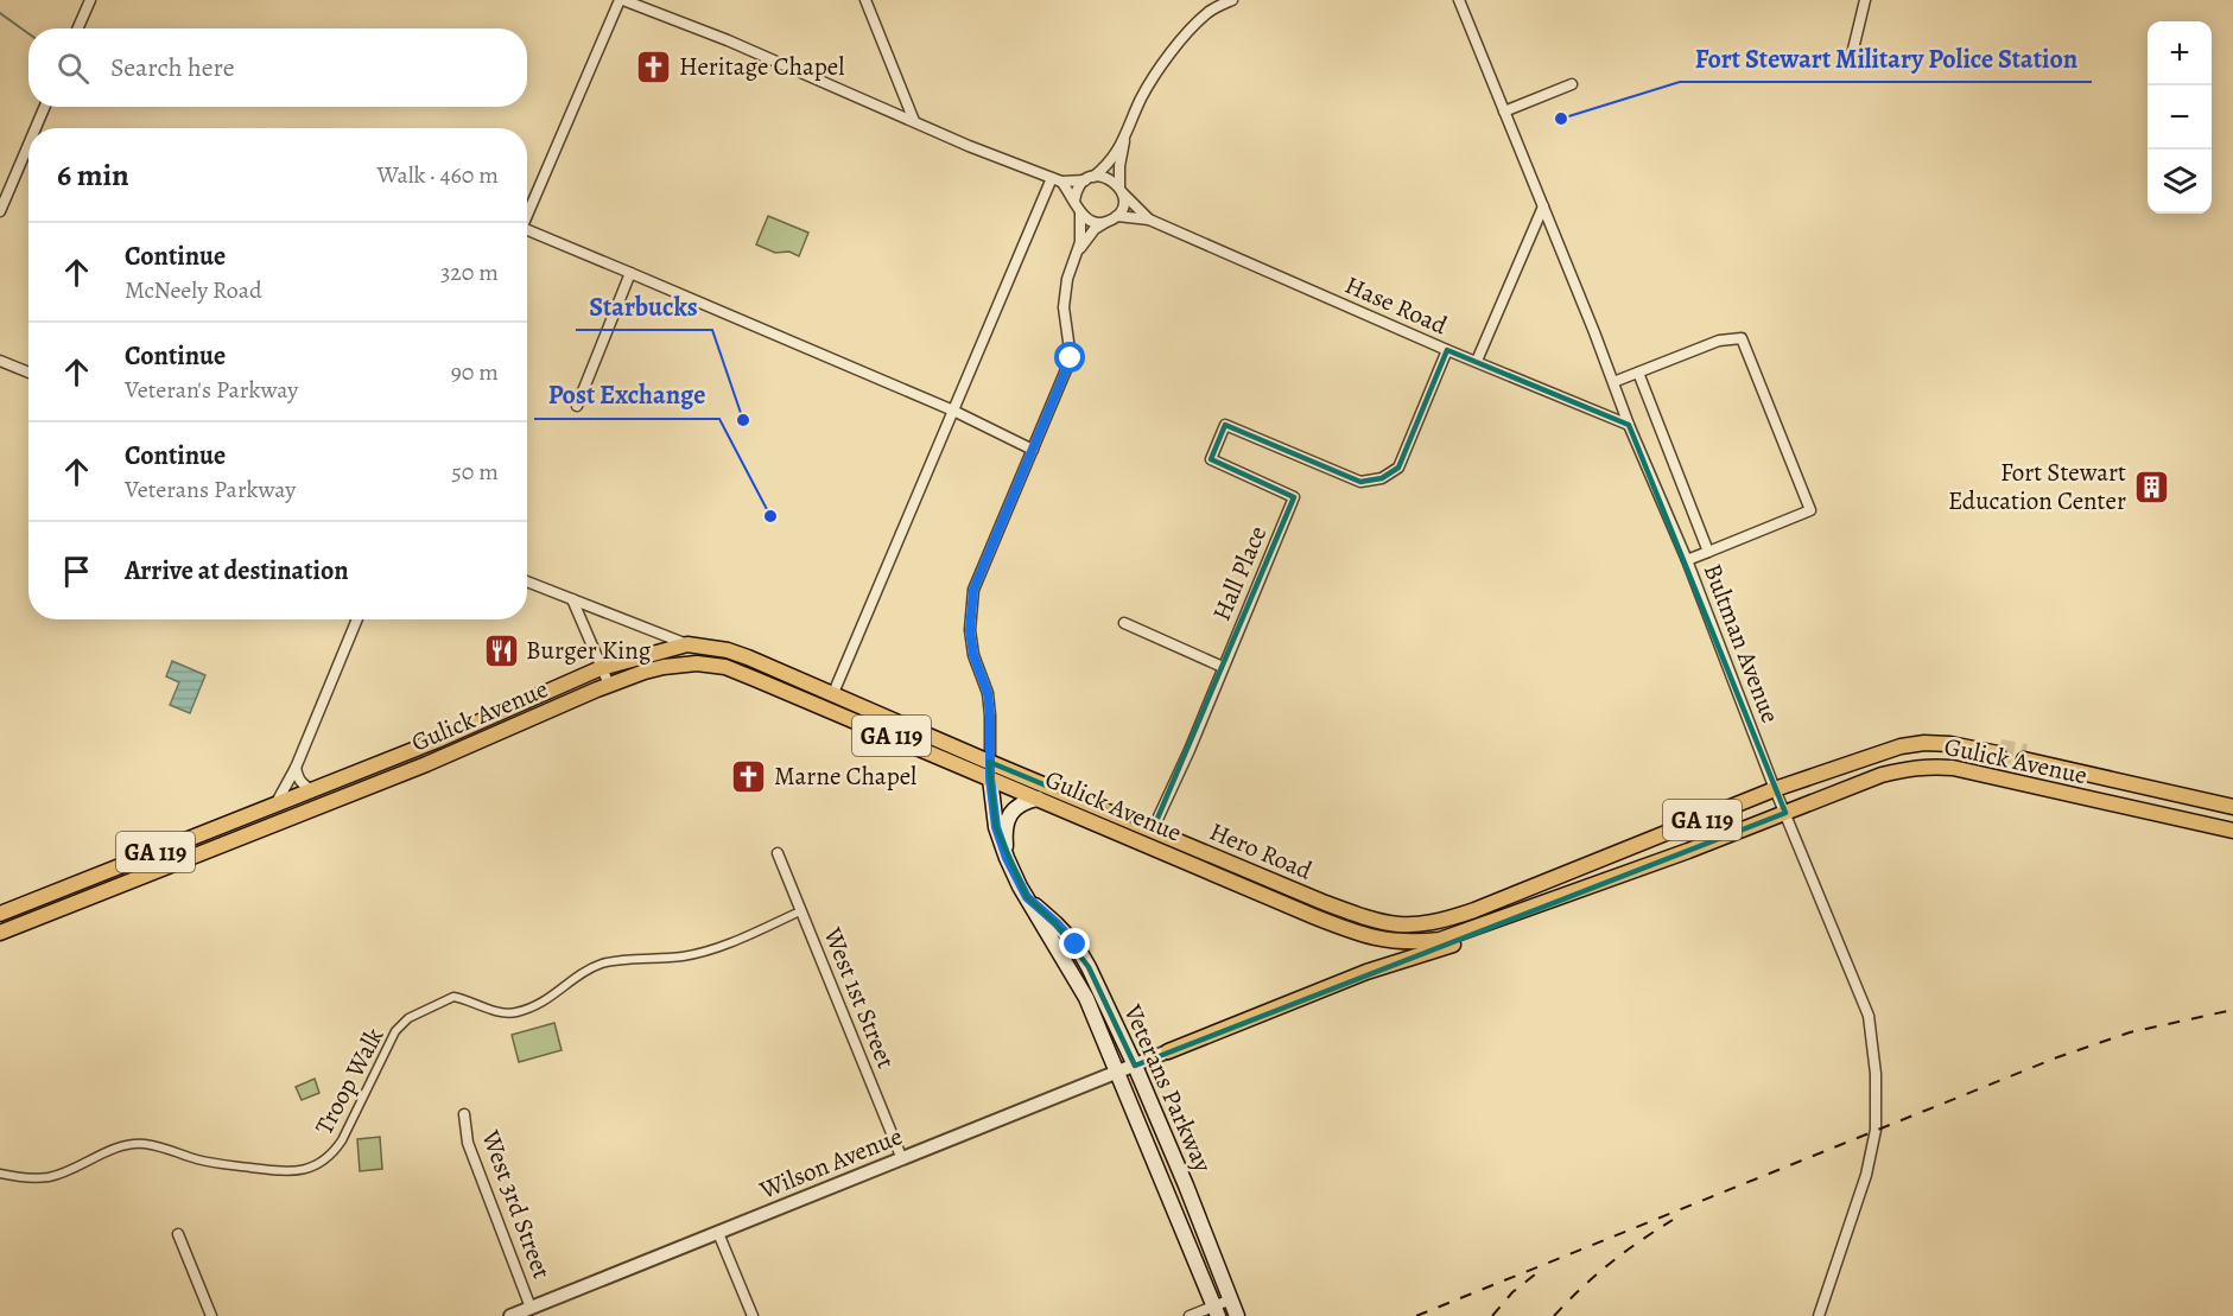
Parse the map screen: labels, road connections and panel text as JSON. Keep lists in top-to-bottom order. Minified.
{"streets":{"main road":["Gulick Avenue","GA 119","Hero Road","Veterans Parkway"],"street":["Hase Road","Hall Place","Bultman Avenue","West 1st Street","Troop Walk","Wilson Avenue","West 3rd Street"]},"crossings":[["Hase Road","Hall Place"],["Hase Road","Bultman Avenue"],["Hall Place","Hero Road"],["Bultman Avenue","Gulick Avenue"],["Bultman Avenue","GA 119"],["Bultman Avenue","Hero Road"],["Gulick Avenue","Hero Road"],["Gulick Avenue","Veterans Parkway"],["GA 119","Hero Road"],["West 1st Street","Troop Walk"],["West 1st Street","Wilson Avenue"],["Veterans Parkway","Wilson Avenue"],["Wilson Avenue","West 3rd Street"]],"places":{"church":["Heritage Chapel","Marne Chapel"],"other":["Fort Stewart Military Police Station","Starbucks","Post Exchange"],"building":["Fort Stewart Education Center"],"restaurant":["Burger King"]},"page":{"map_buttons":["+","−"],"search":"Search here","heading":["6 min","Walk · 460 m"],"list":[["Continue","McNeely Road","320 m"],["Continue","Veteran's Parkway","90 m"],["Continue","Veterans Parkway","50 m"],"Arrive at destination"]}}
